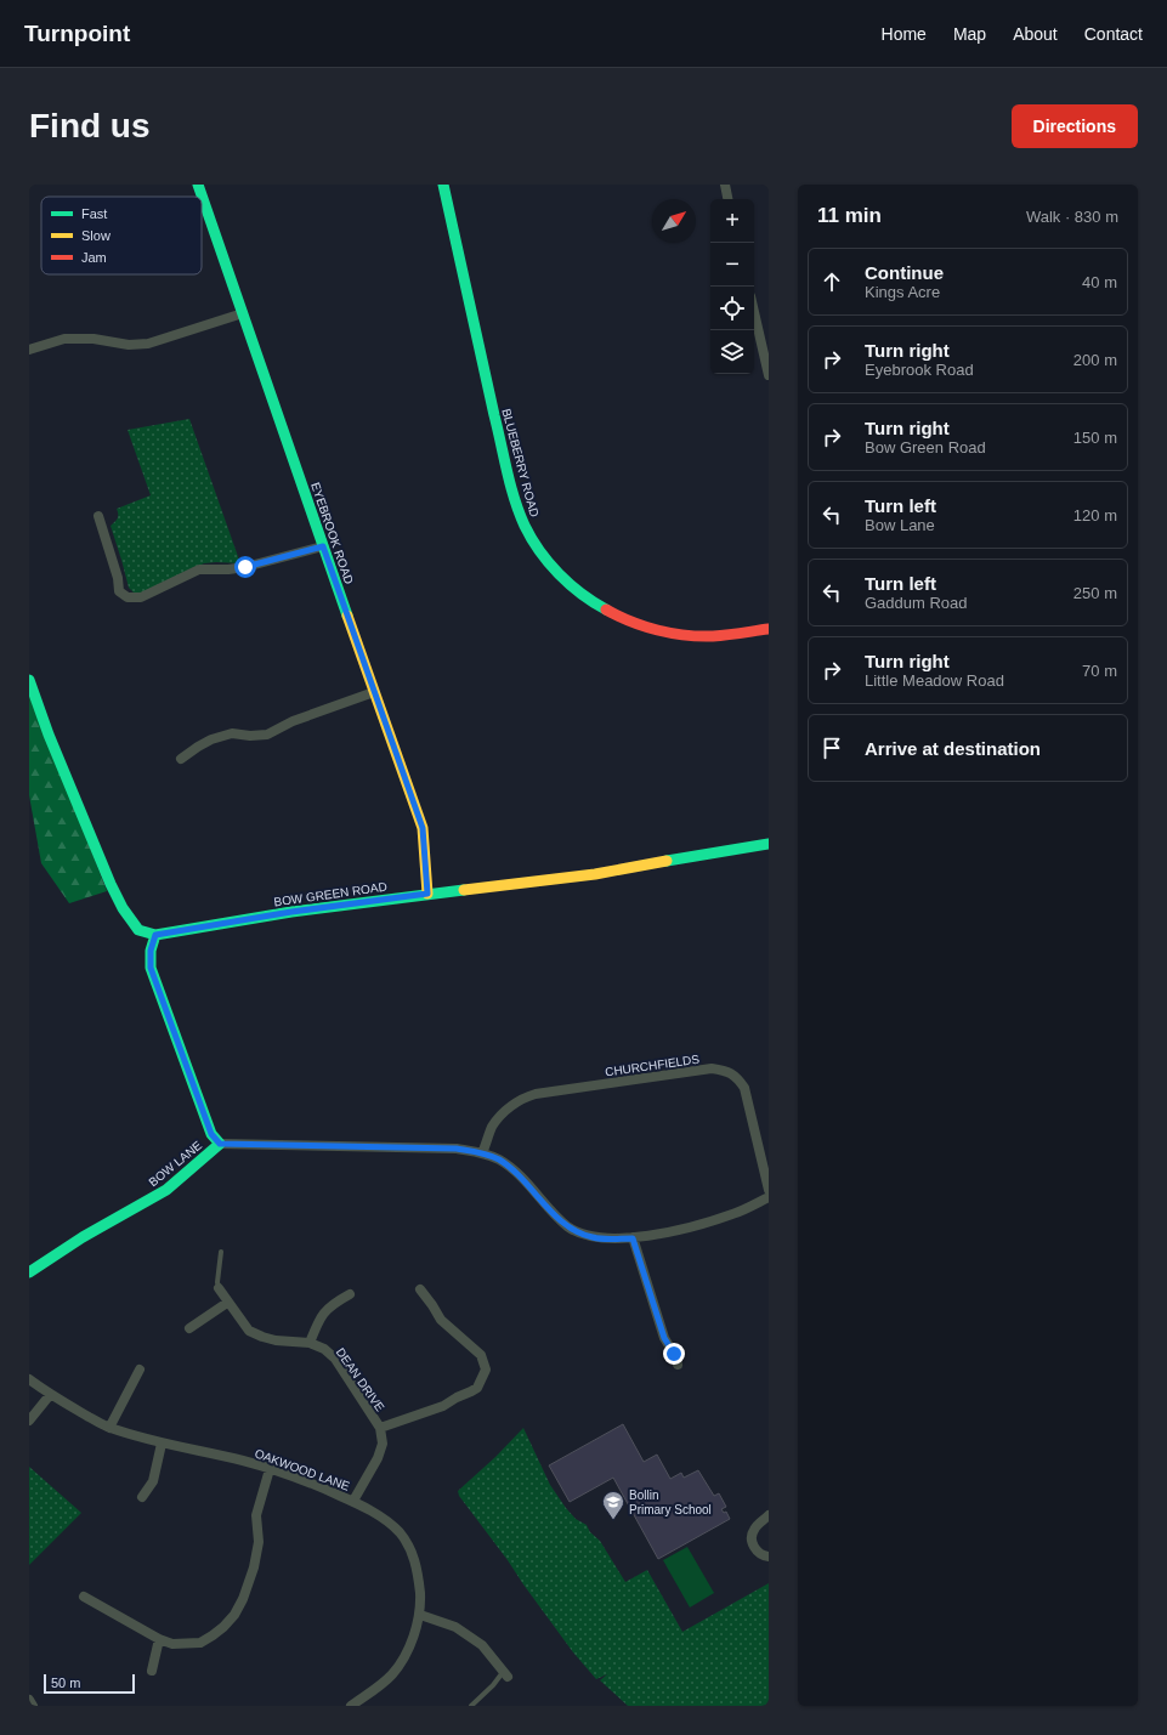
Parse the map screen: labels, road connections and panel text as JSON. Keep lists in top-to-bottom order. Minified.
{"streets":{"street":["BLUEBERRY ROAD","EYEBROOK ROAD","BOW GREEN ROAD","CHURCHFIELDS","BOW LANE","DEAN DRIVE","OAKWOOD LANE"]},"crossings":[["EYEBROOK ROAD","BOW GREEN ROAD"],["BOW GREEN ROAD","BOW LANE"],["DEAN DRIVE","OAKWOOD LANE"]],"places":{"school or university":["Bollin Primary School"]},"legend":["Fast","Slow","Jam"],"scale_bar":"50 m","north":"top right","page":{"header":"Turnpoint","nav":["Home","Map","About","Contact"],"buttons":"Directions","title":"Find us","heading":["11 min","Walk · 830 m"],"map_buttons":["+","−"],"list":[["Continue","Kings Acre","40 m"],["Turn right","Eyebrook Road","200 m"],["Turn right","Bow Green Road","150 m"],["Turn left","Bow Lane","120 m"],["Turn left","Gaddum Road","250 m"],["Turn right","Little Meadow Road","70 m"],"Arrive at destination"],"scale":"50 m"}}
